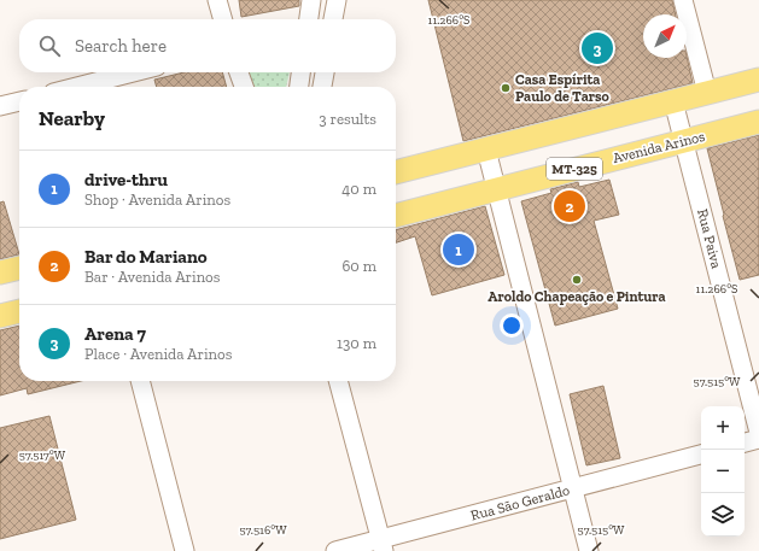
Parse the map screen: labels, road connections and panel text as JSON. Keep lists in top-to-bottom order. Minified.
{"streets":{"main road":["Avenida Arinos","MT-325"],"street":["Rua Paiva","Rua São Geraldo"]},"crossings":[["Avenida Arinos","Rua Paiva"]],"places":["Casa Espírita Paulo de Tarso","Aroldo Chapeação e Pintura"],"north":"top right","page":{"search":"Search here","pins":["3","2","1"],"heading":["Nearby","3 results"],"list":[{"mark":"1","name":"drive-thru","note":"Shop · Avenida Arinos","value":"40 m"},{"mark":"2","name":"Bar do Mariano","note":"Bar · Avenida Arinos","value":"60 m"},{"mark":"3","name":"Arena 7","note":"Place · Avenida Arinos","value":"130 m"}],"map_buttons":["+","−"]},"coordinates":["11.266°S","57.515°W","57.517°W","57.516°W"]}
